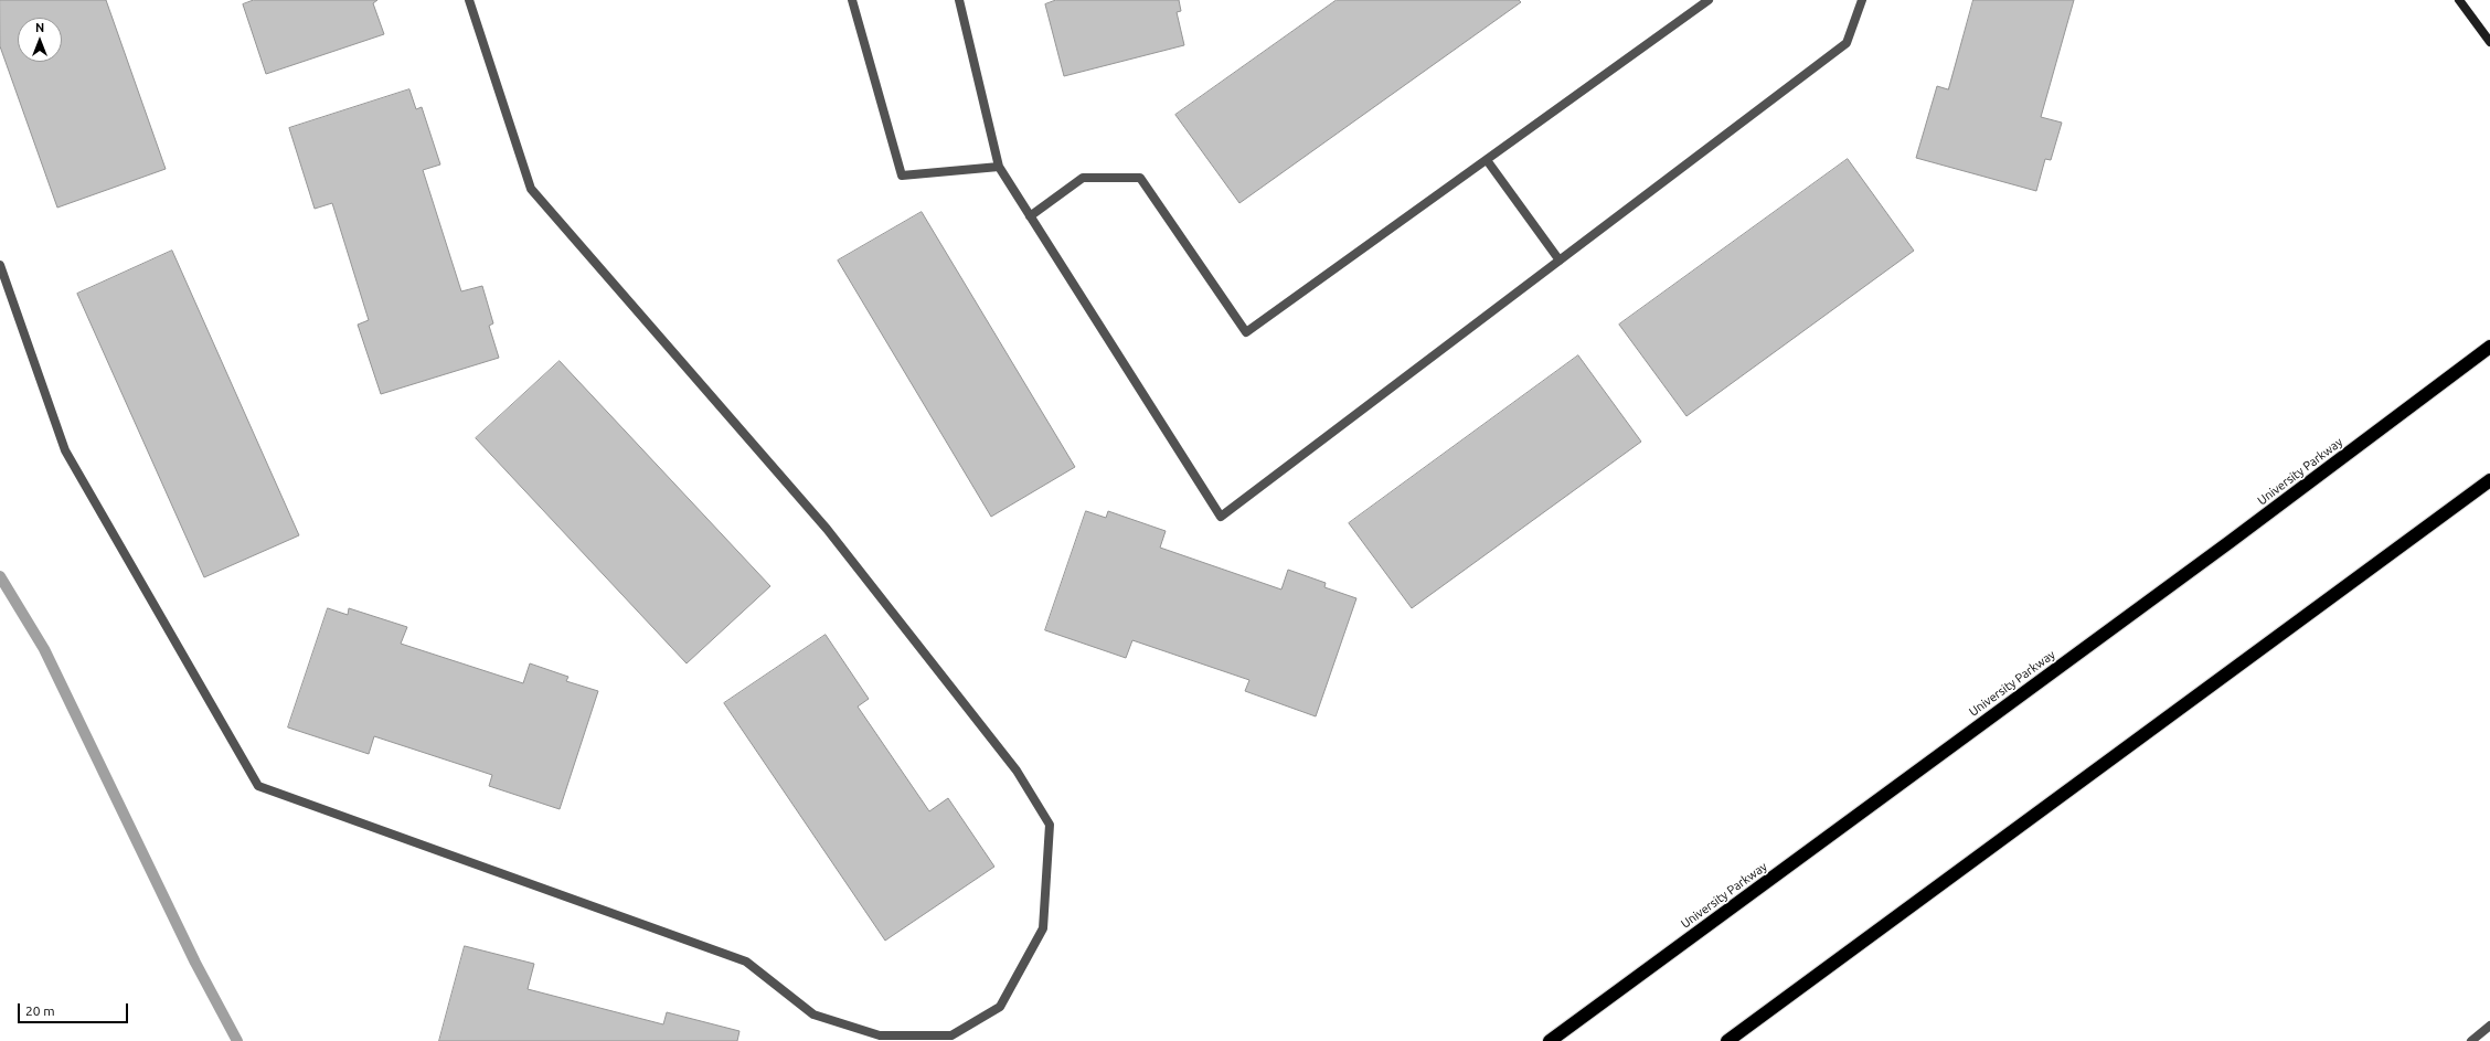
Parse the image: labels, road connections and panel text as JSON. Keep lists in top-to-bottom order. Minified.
{"streets":{"highway":["University Parkway"]},"scale_bar":"20 m","north":"top"}
